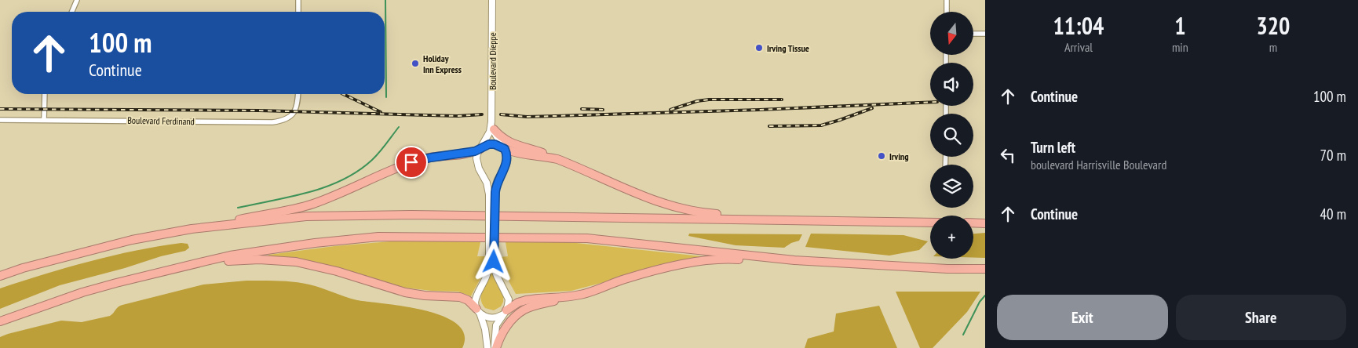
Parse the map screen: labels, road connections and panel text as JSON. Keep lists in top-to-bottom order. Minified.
{"streets":{"main road":["Boulevard Dieppe"],"street":["Boulevard Ferdinand"]},"places":["Irving Tissue","Holiday Inn Express","Irving"],"north":"bottom","page":{"eta":["11:04","Arrival","1","min","320","m"],"map_buttons":"+","turn":["100 m","Continue"],"list":[{"name":"Continue","value":"100 m"},{"name":"Turn left","note":"boulevard Harrisville Boulevard","value":"70 m"},{"name":"Continue","value":"40 m"}],"buttons":["Exit","Share"]}}
